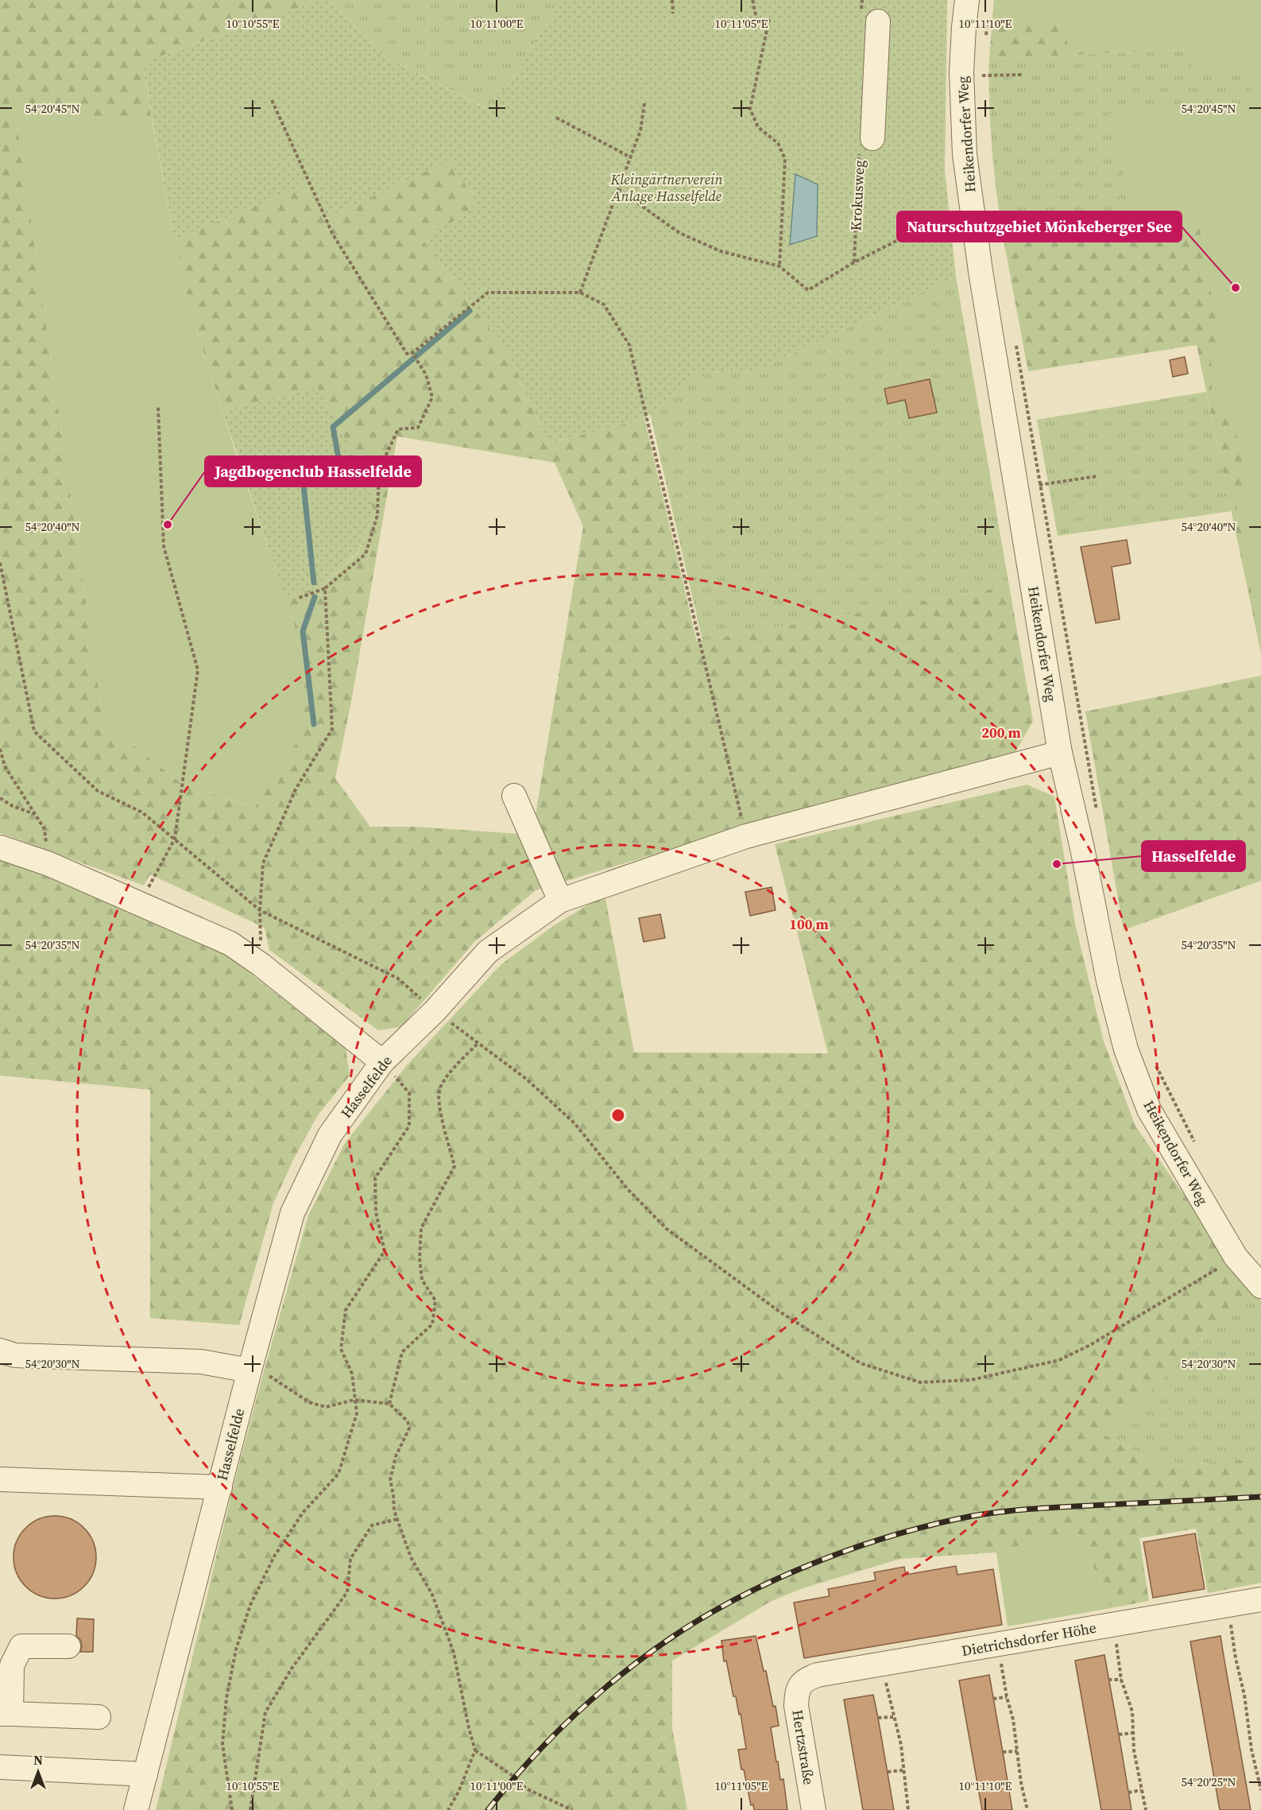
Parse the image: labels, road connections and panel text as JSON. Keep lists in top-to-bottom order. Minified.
{"streets":{"street":["Heikendorfer Weg","Hasselfelde","Dietrichsdorfer Höhe","Hertzstraße"],"path":["Krokusweg"]},"crossings":[["Heikendorfer Weg","Hasselfelde"],["Dietrichsdorfer Höhe","Hertzstraße"]],"parks":["Kleingärtnerverein Anlage Hasselfelde"],"places":["Naturschutzgebiet Mönkeberger See","Jagdbogenclub Hasselfelde","Hasselfelde"],"north":"top","coordinates":["10°10'55\"E","10°11'00\"E","10°11'05\"E","10°11'10\"E","54°20'45\"N","54°20'40\"N","54°20'35\"N","54°20'30\"N","54°20'25\"N"],"rings":["200 m","100 m"]}
